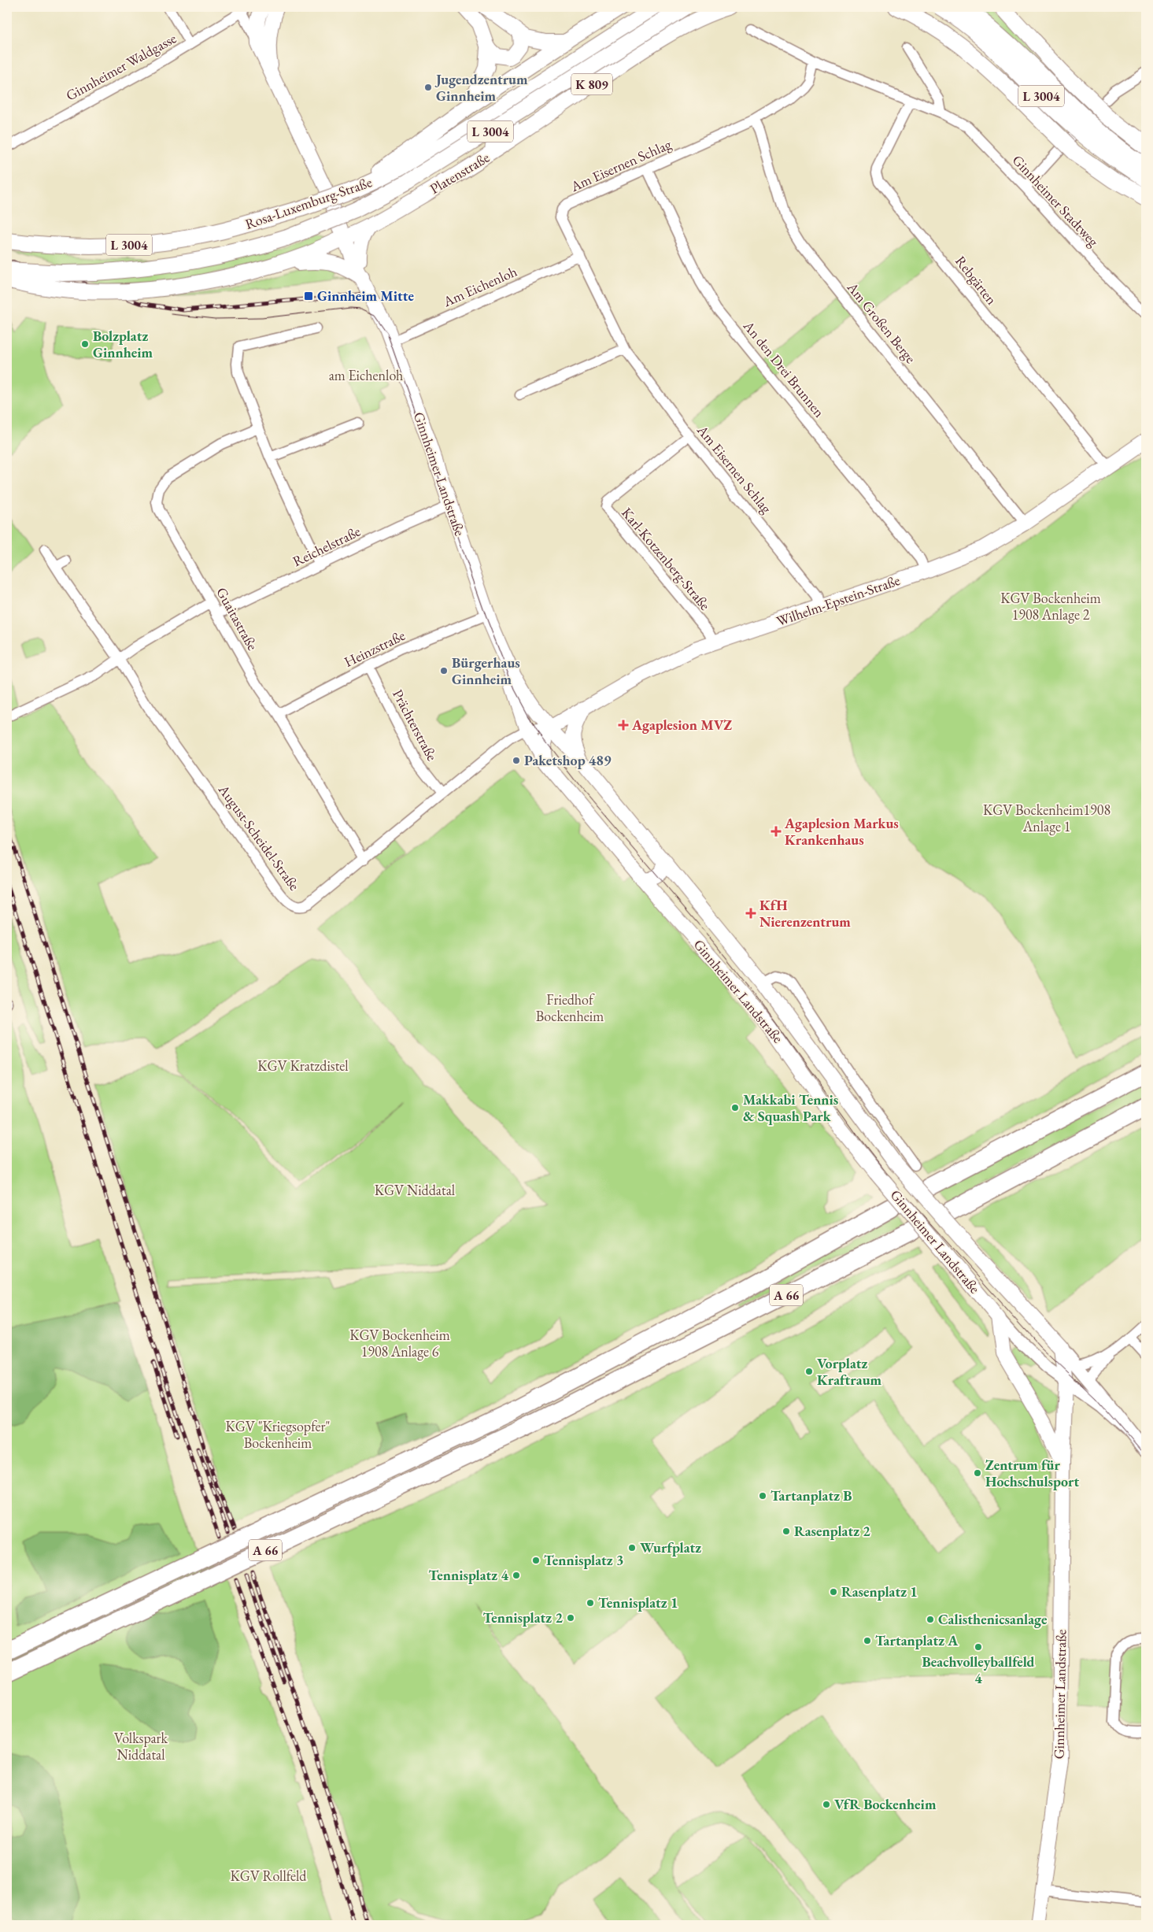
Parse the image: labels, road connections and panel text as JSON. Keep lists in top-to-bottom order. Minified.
{"streets":{"highway":["L 3004","Rosa-Luxemburg-Straße","A 66"],"main road":["K 809","Platenstraße","Ginnheimer Landstraße","Wilhelm-Epstein-Straße"],"street":["Ginnheimer Waldgasse","Am Eisernen Schlag","Ginnheimer Stadtweg","Rebgärten","Am Eichenloh","Am Großen Berge","An den Drei Brunnen","Reichelstraße","Karl-Kotzenberg-Straße","Guaitastraße","Heinzstraße","Prächterstraße","August-Scheidel-Straße"]},"crossings":[["Ginnheimer Waldgasse","Ginnheimer Landstraße"],["K 809","Platenstraße"],["Am Eisernen Schlag","Ginnheimer Stadtweg"],["Am Eisernen Schlag","Am Eichenloh"],["Am Eisernen Schlag","Am Großen Berge"],["Am Eisernen Schlag","An den Drei Brunnen"],["Am Eisernen Schlag","Karl-Kotzenberg-Straße"],["Am Eisernen Schlag","Wilhelm-Epstein-Straße"],["Platenstraße","Ginnheimer Landstraße"],["Ginnheimer Stadtweg","Rebgärten"],["Rebgärten","Wilhelm-Epstein-Straße"],["Am Eichenloh","Ginnheimer Landstraße"],["Am Großen Berge","Wilhelm-Epstein-Straße"],["An den Drei Brunnen","Wilhelm-Epstein-Straße"],["Ginnheimer Landstraße","Reichelstraße"],["Ginnheimer Landstraße","Wilhelm-Epstein-Straße"],["Ginnheimer Landstraße","Heinzstraße"],["Ginnheimer Landstraße","August-Scheidel-Straße"],["Reichelstraße","Guaitastraße"],["Karl-Kotzenberg-Straße","Wilhelm-Epstein-Straße"],["Wilhelm-Epstein-Straße","August-Scheidel-Straße"],["Guaitastraße","Heinzstraße"],["Guaitastraße","August-Scheidel-Straße"],["Heinzstraße","Prächterstraße"],["Prächterstraße","August-Scheidel-Straße"]],"parks":["am Eichenloh","KGV Bockenheim 1908 Anlage 2","KGV Bockenheim1908 Anlage 1","Friedhof Bockenheim","KGV Kratzdistel","KGV Niddatal","KGV Bockenheim 1908 Anlage 6","KGV \"Kriegsopfer\" Bockenheim","Volkspark Niddatal","KGV Rollfeld"],"places":{"other":["Jugendzentrum Ginnheim","Bolzplatz Ginnheim","Bürgerhaus Ginnheim","Paketshop 489","Makkabi Tennis & Squash Park","Vorplatz Kraftraum","Zentrum für Hochschulsport","Tartanplatz B","Rasenplatz 2","Wurfplatz","Tennisplatz 3","Tennisplatz 4","Rasenplatz 1","Tennisplatz 1","Tennisplatz 2","Calisthenicsanlage","Tartanplatz A","Beachvolleyballfeld 4","VfR Bockenheim"],"transit":["Ginnheim Mitte"],"health":["Agaplesion MVZ","Agaplesion Markus Krankenhaus","KfH Nierenzentrum"]}}
